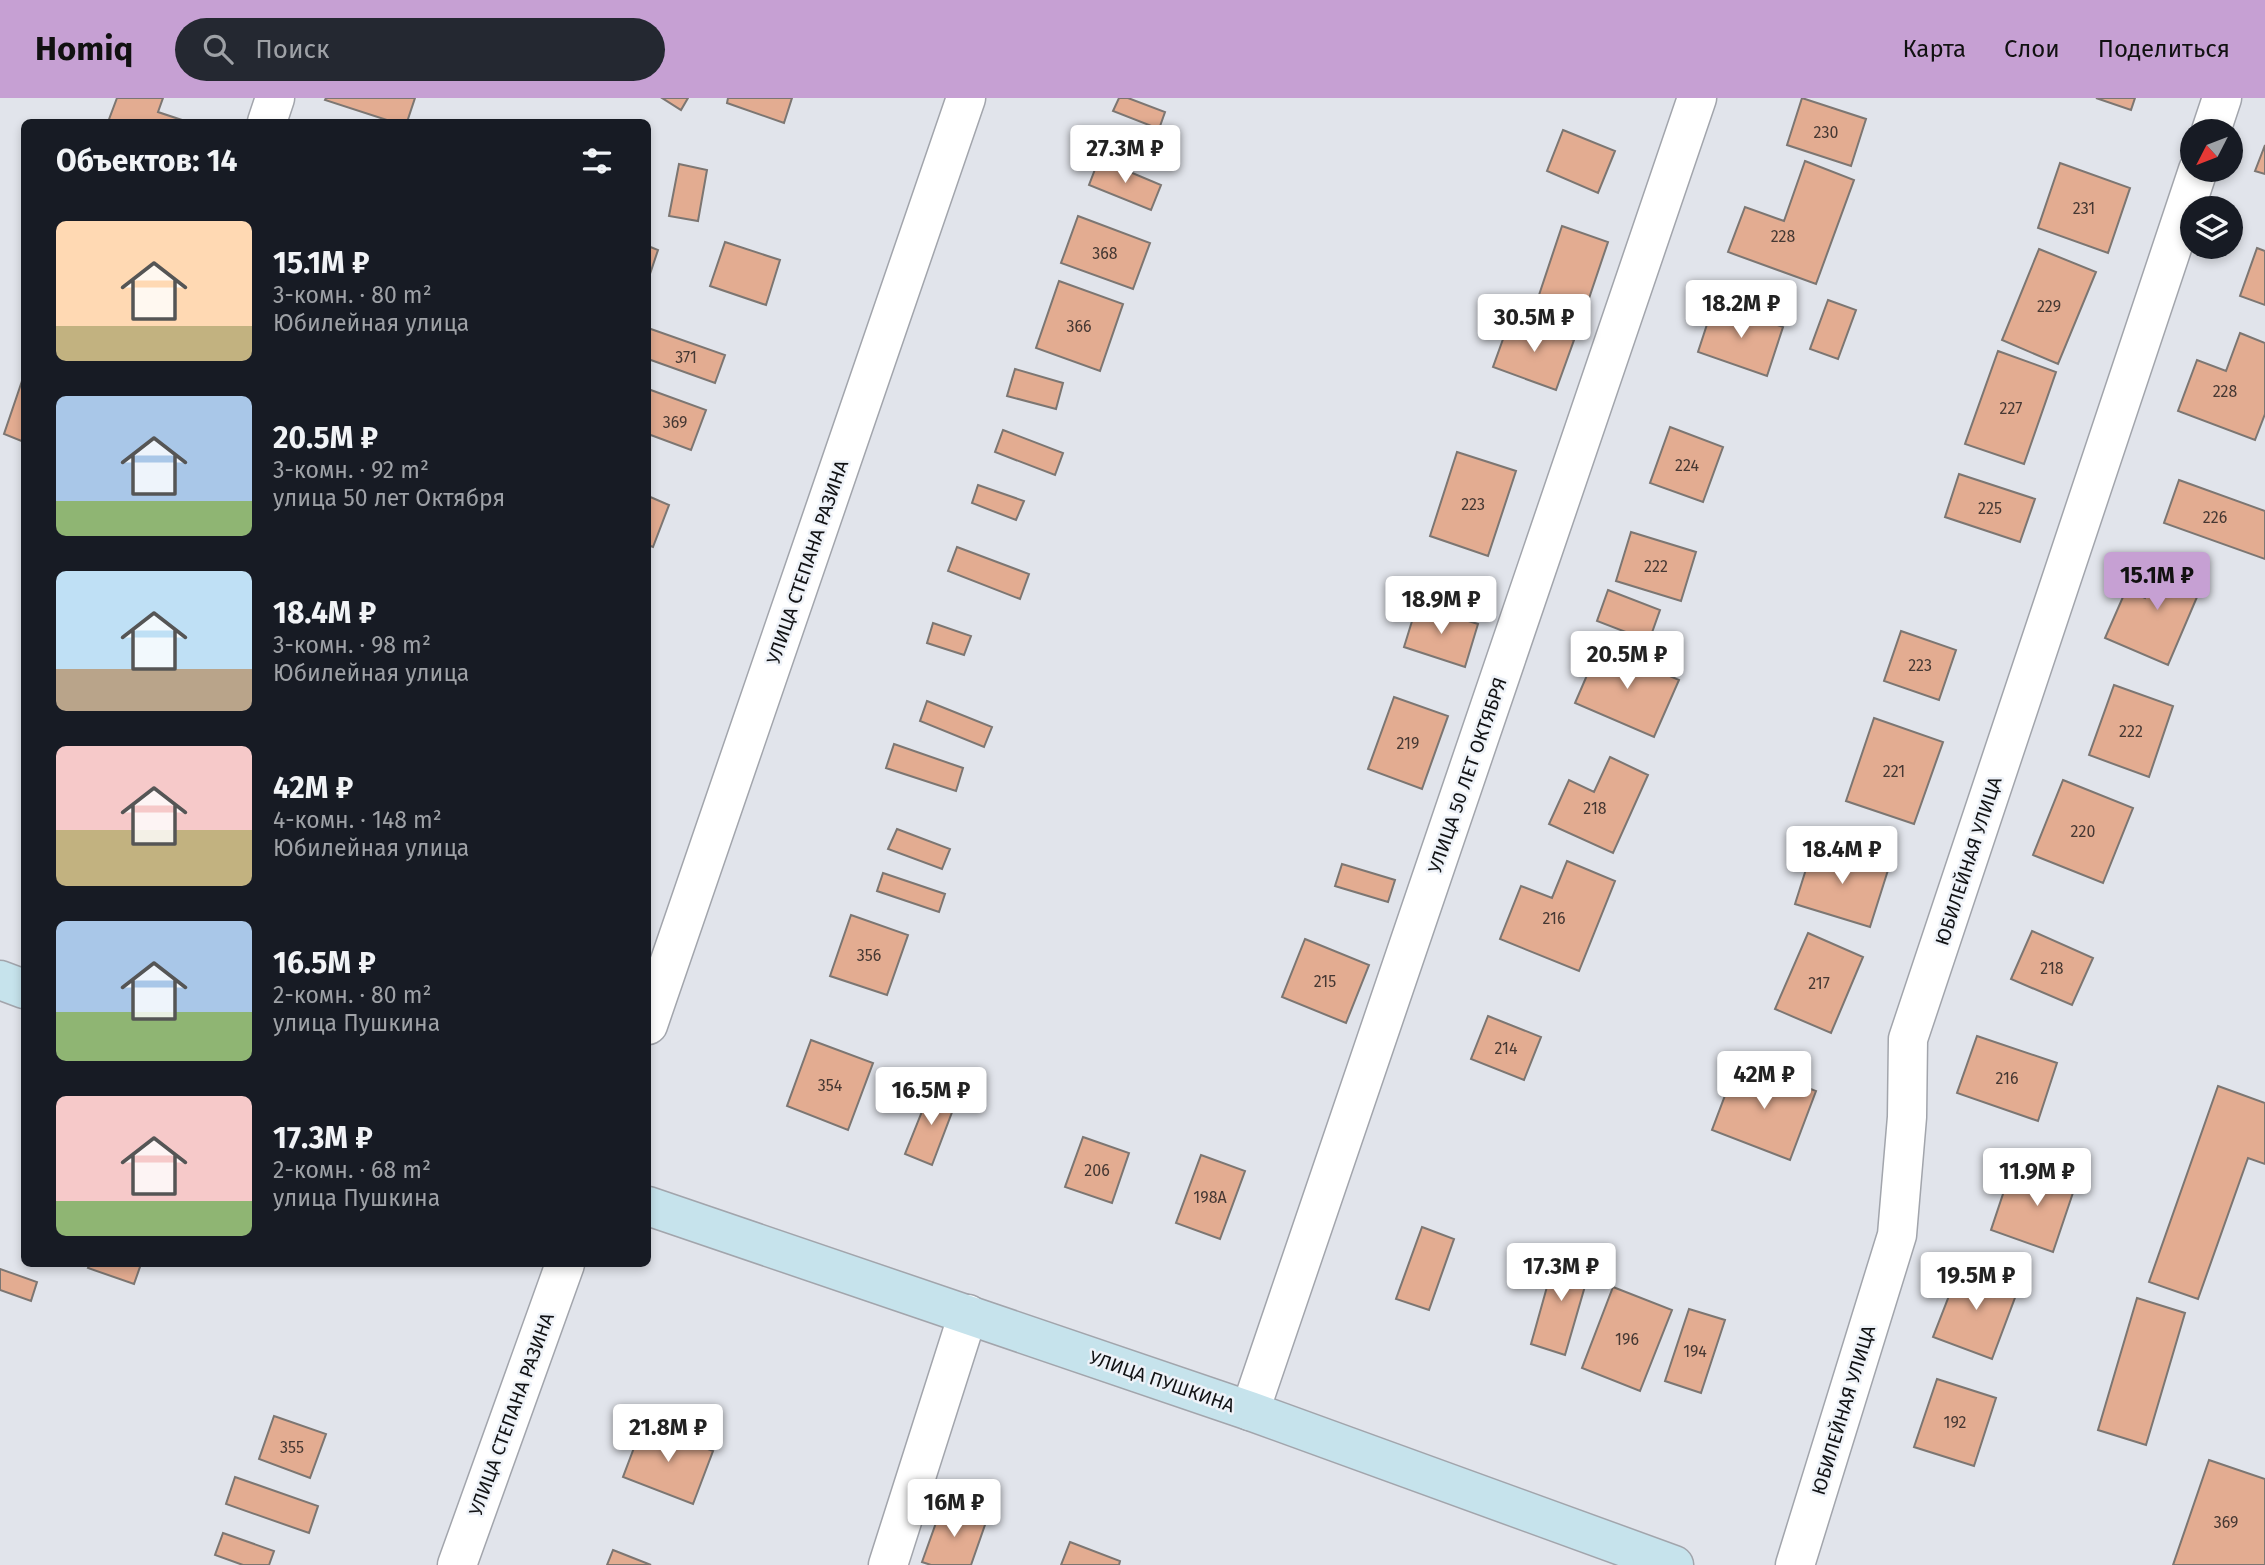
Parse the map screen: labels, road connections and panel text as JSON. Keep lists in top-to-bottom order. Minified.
{"streets":{"street":["УЛИЦА СТЕПАНА РАЗИНА","УЛИЦА 50 ЛЕТ ОКТЯБРЯ","ЮБИЛЕЙНАЯ УЛИЦА","УЛИЦА ПУШКИНА"]},"crossings":[["УЛИЦА 50 ЛЕТ ОКТЯБРЯ","УЛИЦА ПУШКИНА"]],"house_numbers":["230","231","228","368","229","366","371","228","227","369","224","223","225","226","222","223","222","219","221","218","220","216","356","218","215","217","214","216","354","206","198А","196","194","192","355","369"],"north":"bottom left","page":{"header":"Homiq","search":"Поиск","nav":["Карта","Слои","Поделиться"],"heading":"Объектов: 14","price":["27.3M ₽","18.2M ₽","30.5M ₽","15.1M ₽","18.9M ₽","20.5M ₽","18.4M ₽","42M ₽","16.5M ₽","11.9M ₽","17.3M ₽","19.5M ₽","21.8M ₽","16M ₽"],"list":[{"name":"15.1M ₽","note":"3-комн. · 80 m² · Юбилейная улица"},{"name":"20.5M ₽","note":"3-комн. · 92 m² · улица 50 лет Октября"},{"name":"18.4M ₽","note":"3-комн. · 98 m² · Юбилейная улица"},{"name":"42M ₽","note":"4-комн. · 148 m² · Юбилейная улица"},{"name":"16.5M ₽","note":"2-комн. · 80 m² · улица Пушкина"},{"name":"17.3M ₽","note":"2-комн. · 68 m² · улица Пушкина"}]}}
